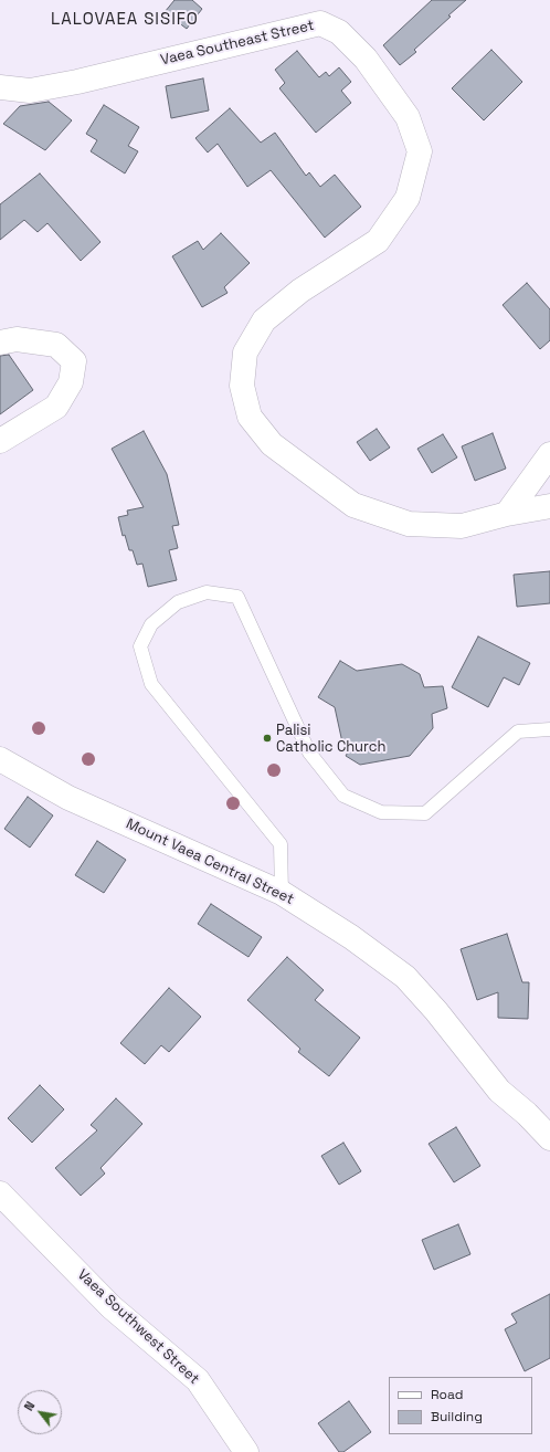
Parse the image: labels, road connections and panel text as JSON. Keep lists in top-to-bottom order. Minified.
{"streets":{"street":["Vaea Southeast Street","Mount Vaea Central Street","Vaea Southwest Street"]},"districts":["LALOVAEA SISIFO"],"places":["Palisi Catholic Church"],"legend":["Road","Building"],"north":"top left"}
